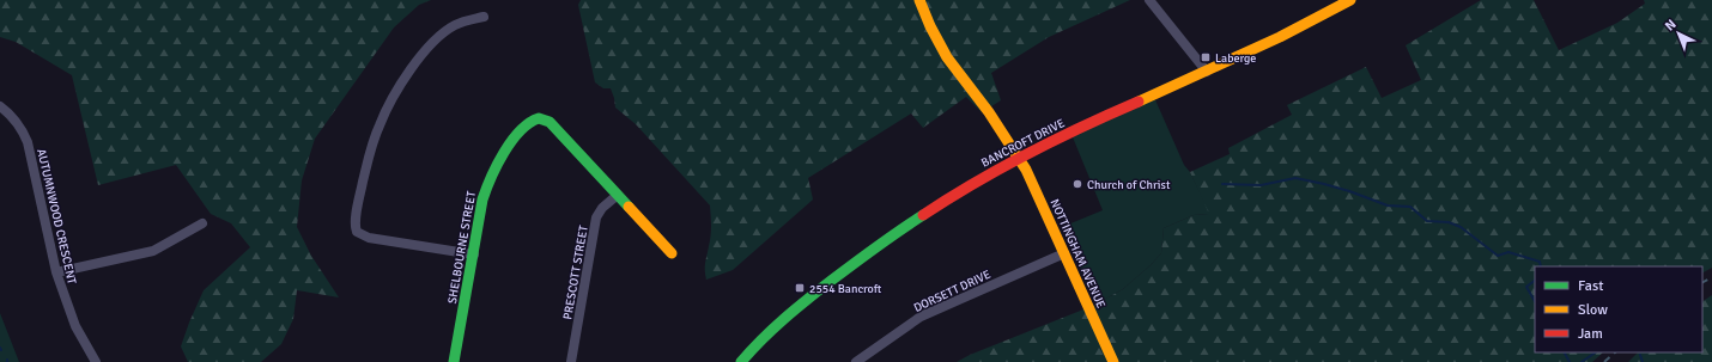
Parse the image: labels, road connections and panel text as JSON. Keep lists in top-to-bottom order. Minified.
{"streets":{"street":["BANCROFT DRIVE","AUTUMNWOOD CRESCENT","SHELBOURNE STREET","NOTTINGHAM AVENUE","PRESCOTT STREET","DORSETT DRIVE"]},"crossings":[["BANCROFT DRIVE","NOTTINGHAM AVENUE"],["SHELBOURNE STREET","PRESCOTT STREET"],["NOTTINGHAM AVENUE","DORSETT DRIVE"]],"places":{"transit":["Laberge","2554 Bancroft"],"other":["Church of Christ"]},"legend":["Fast","Slow","Jam"],"north":"top left"}
